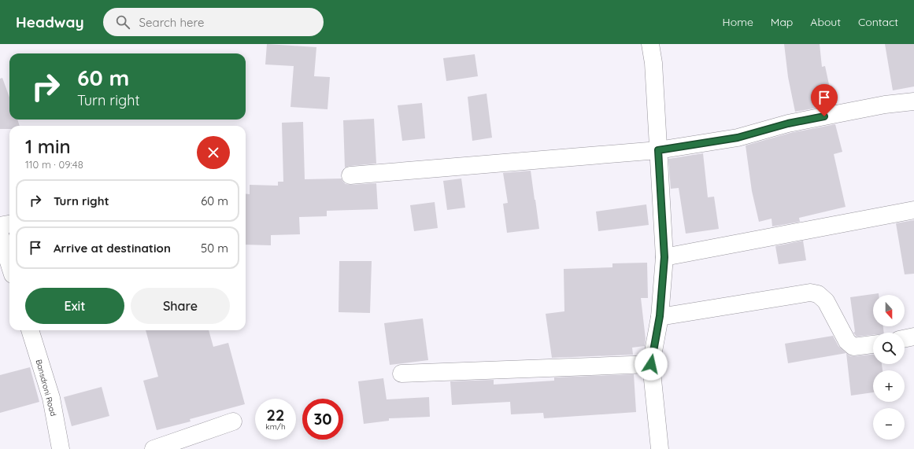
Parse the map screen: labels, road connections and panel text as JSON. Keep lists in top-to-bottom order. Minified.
{"streets":{"street":["Bansdroni Road"]},"north":"bottom","page":{"header":"Headway","search":"Search here","nav":["Home","Map","About","Contact"],"turn":["60 m","Turn right"],"heading":["1 min","110 m · 09:48"],"list":[{"name":"Turn right","value":"60 m"},{"name":"Arrive at destination","value":"50 m"}],"buttons":["Exit","Share"],"map_buttons":["+","−"],"speed":"22 km/h","limit":"30"}}
